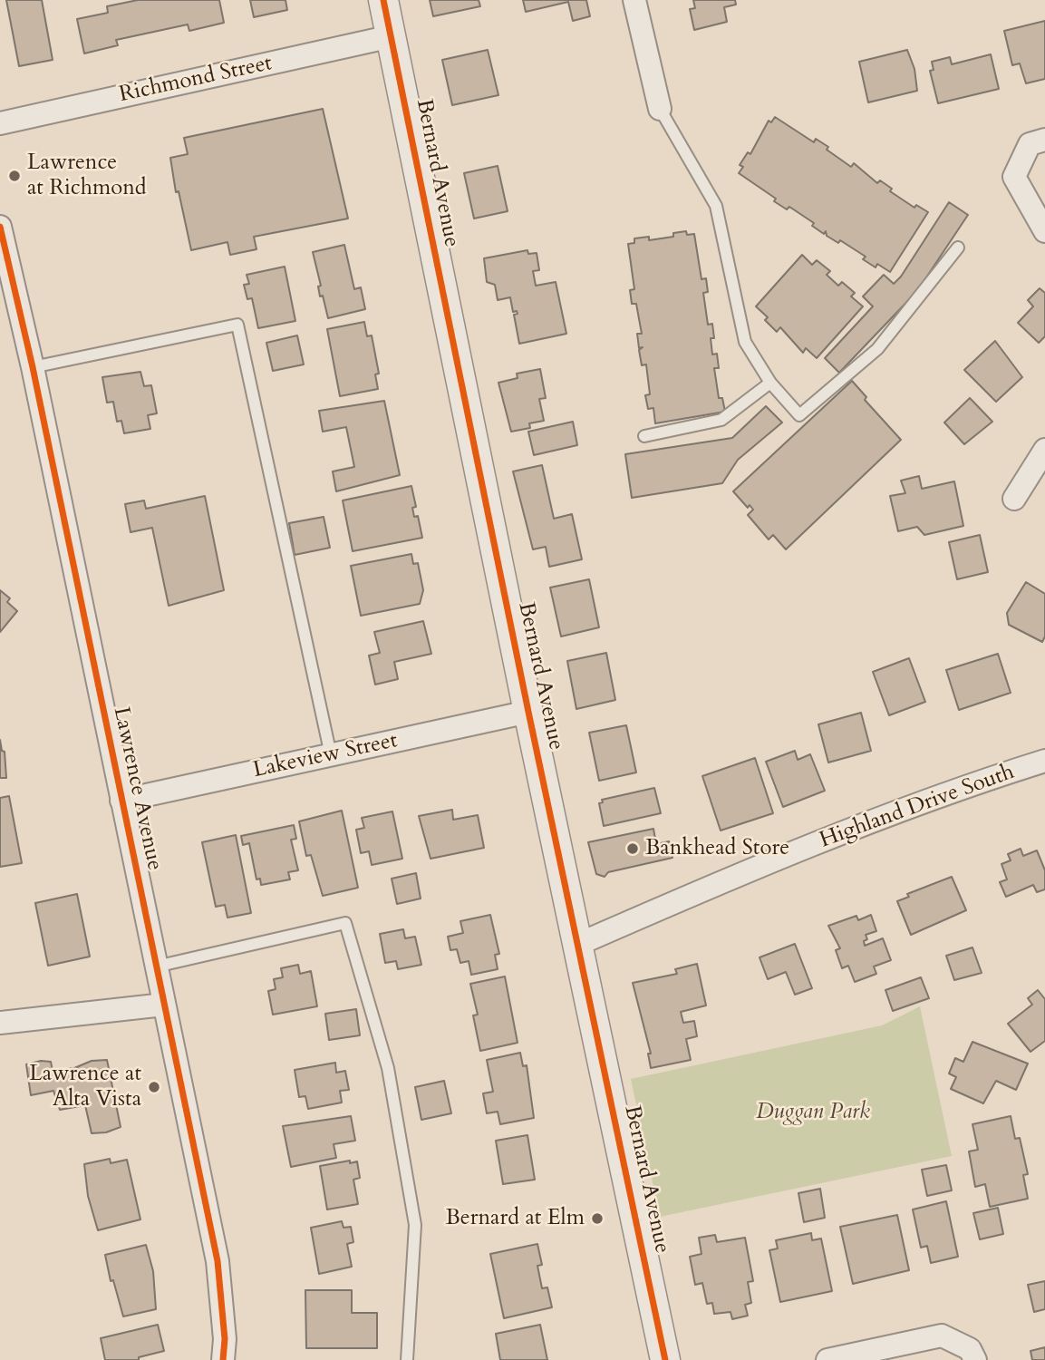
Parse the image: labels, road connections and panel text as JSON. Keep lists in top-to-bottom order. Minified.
{"streets":{"street":["Richmond Street","Bernard Avenue","Lakeview Street","Lawrence Avenue","Highland Drive South"]},"crossings":[["Richmond Street","Bernard Avenue"],["Bernard Avenue","Lakeview Street"],["Bernard Avenue","Highland Drive South"],["Lakeview Street","Lawrence Avenue"]],"parks":["Duggan Park"],"places":["Lawrence at Richmond","Bankhead Store","Lawrence at Alta Vista","Bernard at Elm"]}
